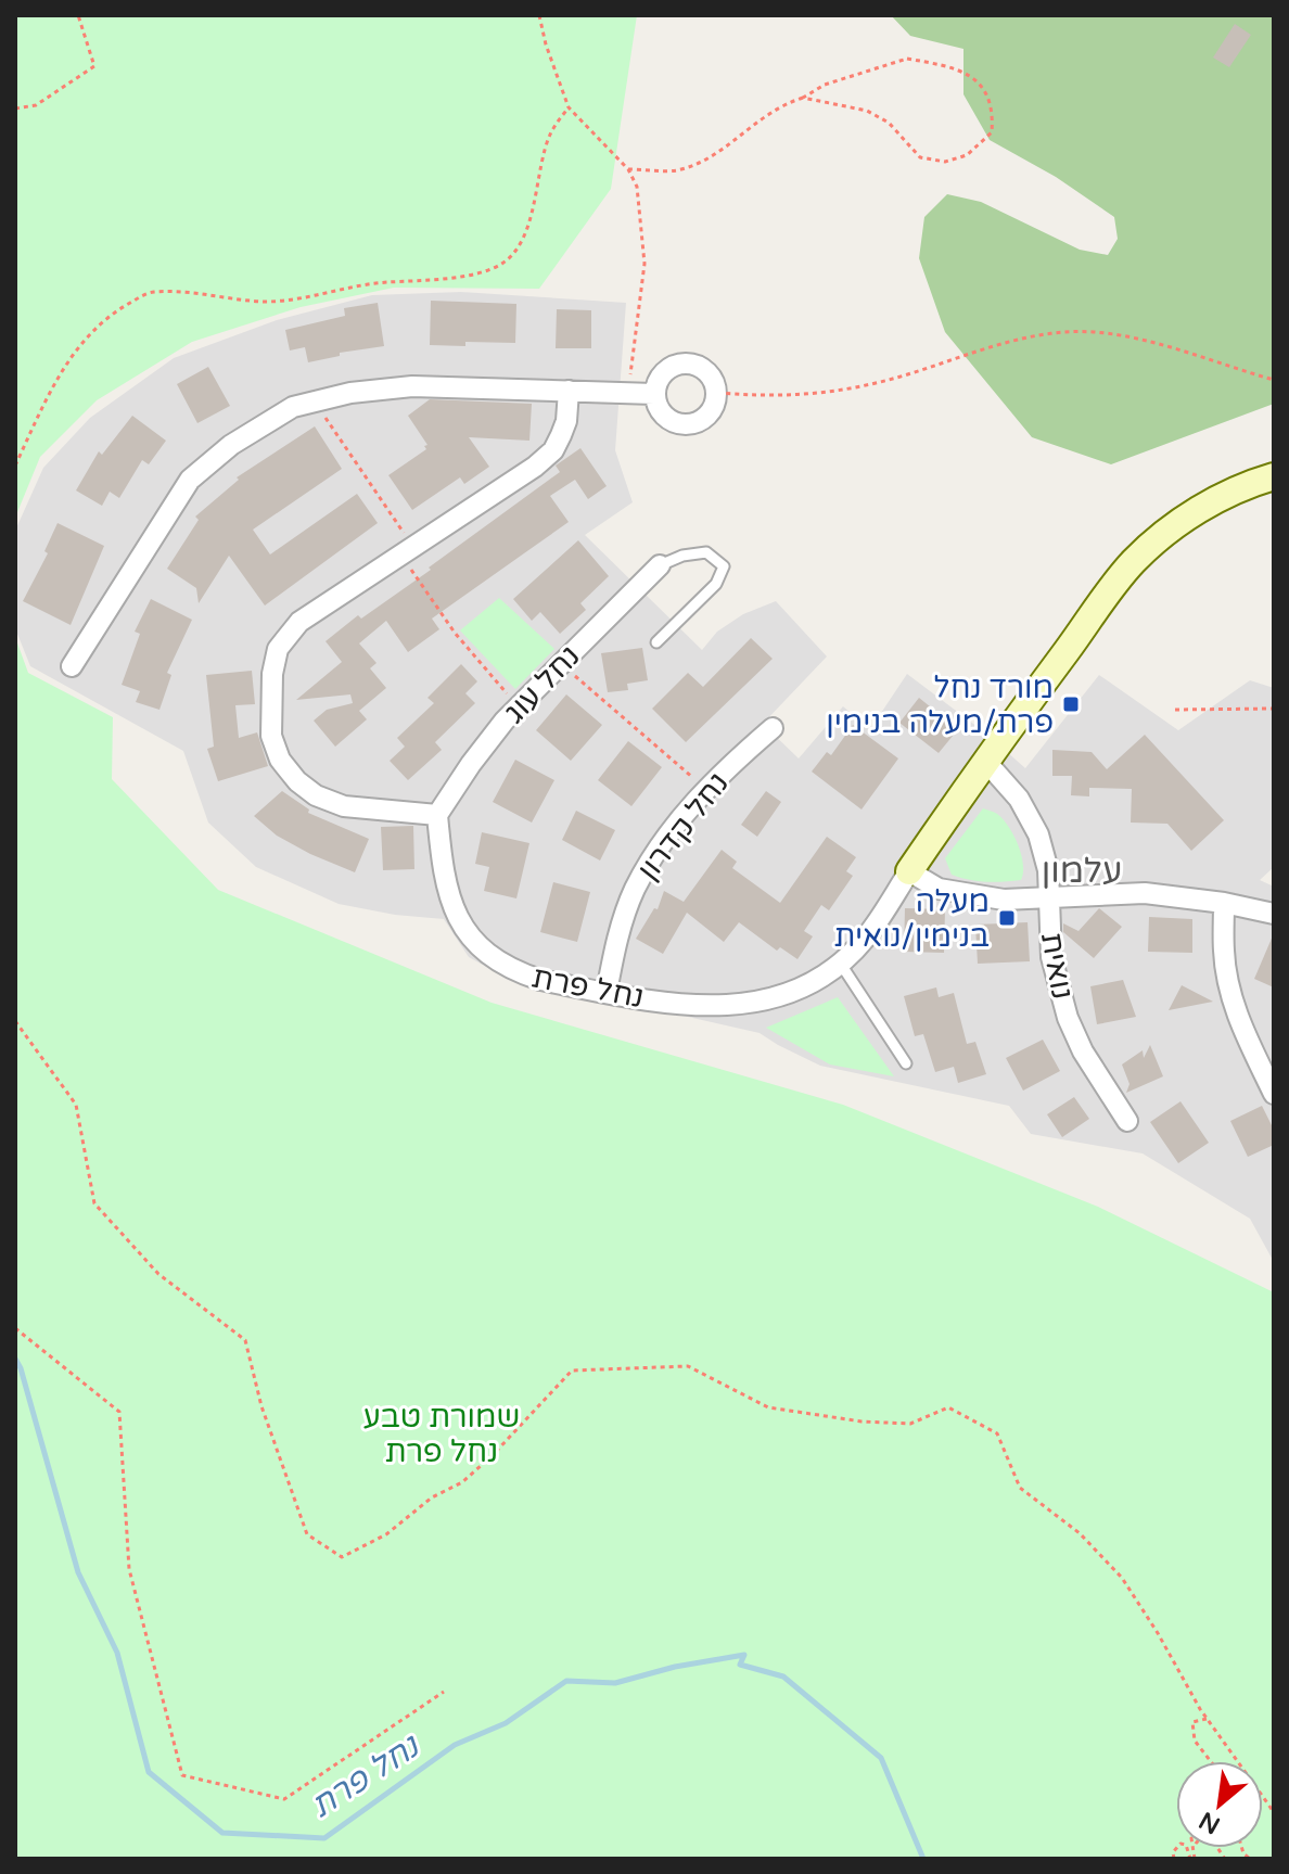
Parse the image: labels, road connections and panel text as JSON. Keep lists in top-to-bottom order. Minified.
{"streets":{"street":["נחל עוג","נחל קדרון","נואית","נחל פרת"]},"crossings":[["נחל עוג","נחל פרת"],["נחל קדרון","נחל פרת"]],"districts":["עלמון"],"water":["נחל פרת"],"parks":["שמורת טבע נחל פרת"],"places":{"transit":["מורד נחל פרת/מעלה בנימין","מעלה בנימין/נואית"]},"north":"bottom left"}
